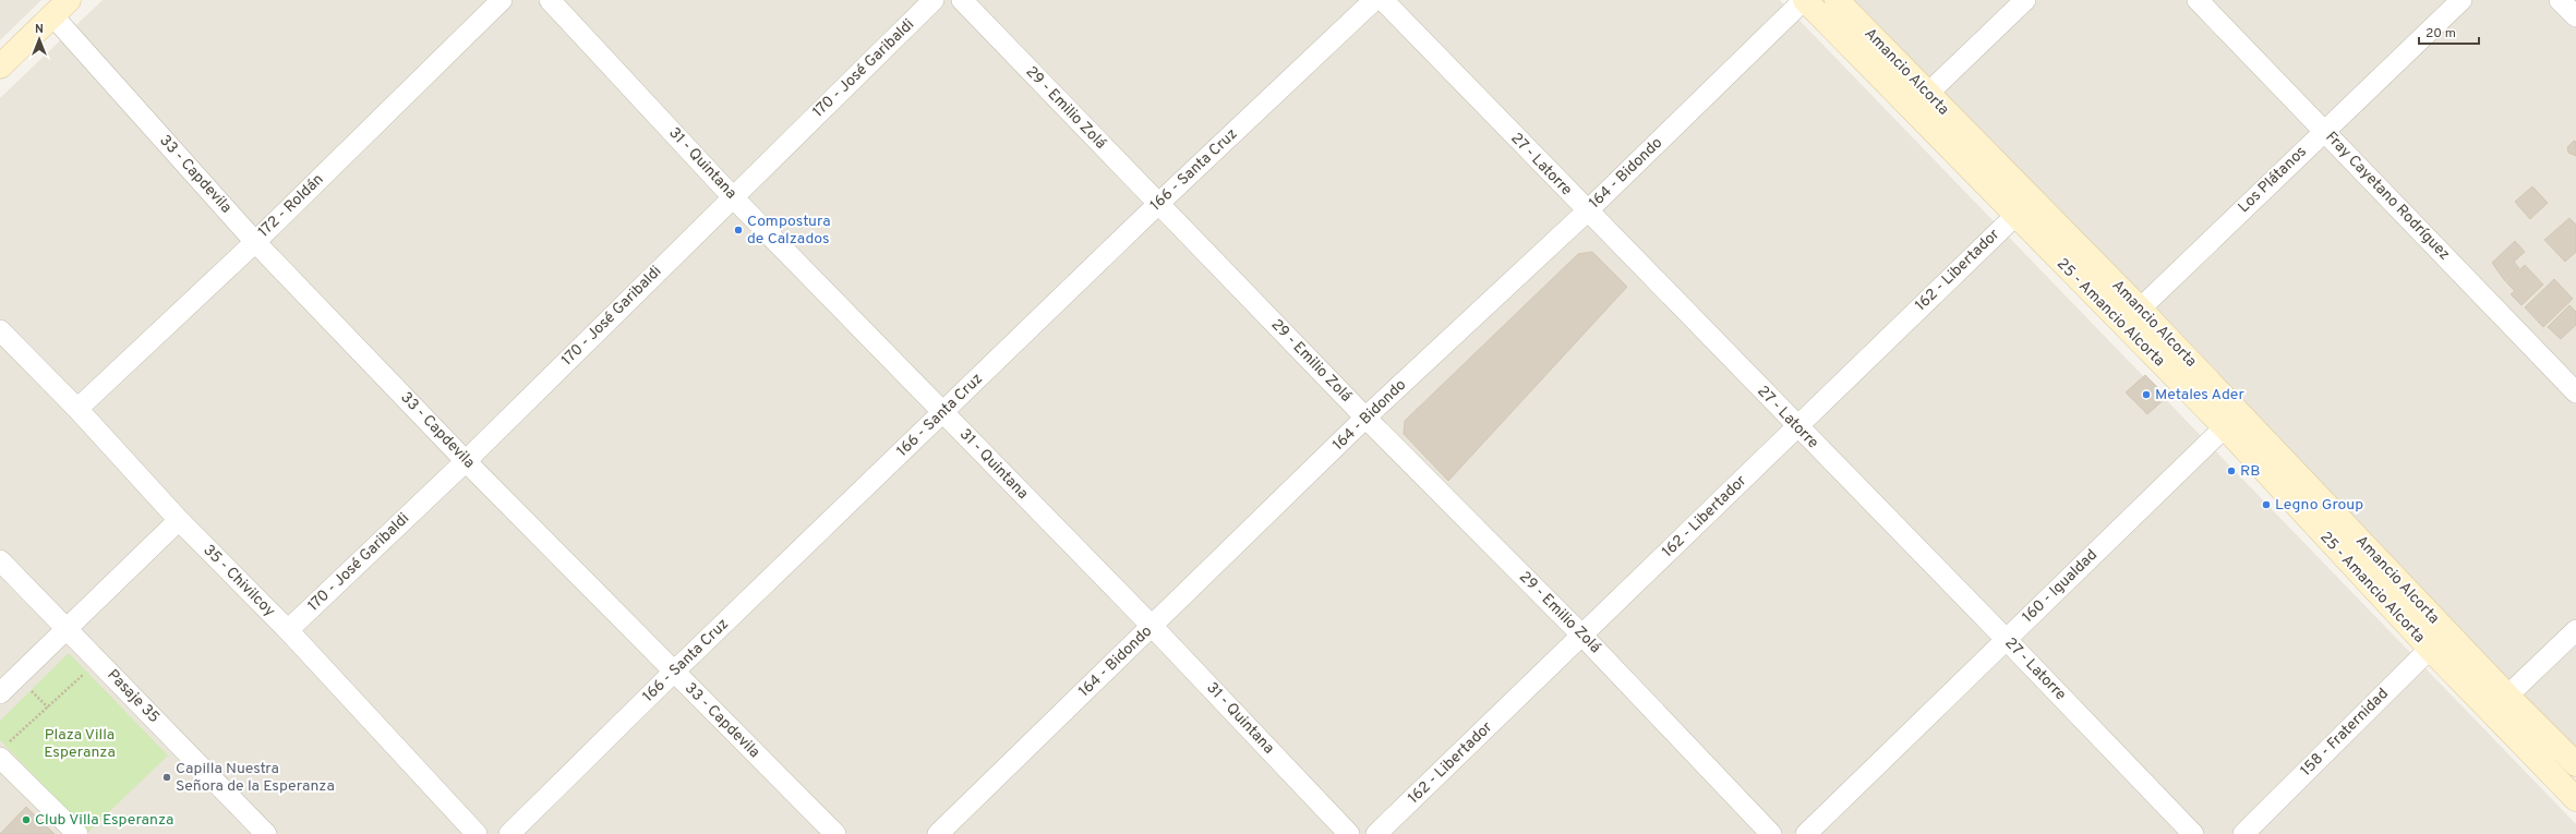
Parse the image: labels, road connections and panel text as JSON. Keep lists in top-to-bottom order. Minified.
{"streets":{"main road":["Amancio Alcorta","25 - Amancio Alcorta"],"street":["170 - José Garibaldi","29 - Emilio Zolá","31 - Quintana","27 - Latorre","166 - Santa Cruz","164 - Bidondo","33 - Capdevila","Los Plátanos","Fray Cayetano Rodríguez","172 - Roldán","162 - Libertador","35 - Chivilcoy","160 - Igualdad","Pasaje 35","158 - Fraternidad"]},"crossings":[["170 - José Garibaldi","31 - Quintana"],["170 - José Garibaldi","33 - Capdevila"],["170 - José Garibaldi","35 - Chivilcoy"],["Amancio Alcorta","Los Plátanos"],["Amancio Alcorta","162 - Libertador"],["Amancio Alcorta","25 - Amancio Alcorta"],["Amancio Alcorta","160 - Igualdad"],["Amancio Alcorta","158 - Fraternidad"],["29 - Emilio Zolá","166 - Santa Cruz"],["29 - Emilio Zolá","164 - Bidondo"],["29 - Emilio Zolá","162 - Libertador"],["31 - Quintana","166 - Santa Cruz"],["31 - Quintana","164 - Bidondo"],["27 - Latorre","164 - Bidondo"],["27 - Latorre","162 - Libertador"],["27 - Latorre","160 - Igualdad"],["166 - Santa Cruz","33 - Capdevila"],["164 - Bidondo","25 - Amancio Alcorta"],["33 - Capdevila","172 - Roldán"],["Los Plátanos","Fray Cayetano Rodríguez"],["Los Plátanos","25 - Amancio Alcorta"],["172 - Roldán","35 - Chivilcoy"],["162 - Libertador","25 - Amancio Alcorta"],["25 - Amancio Alcorta","160 - Igualdad"],["25 - Amancio Alcorta","158 - Fraternidad"]],"parks":["Plaza Villa Esperanza"],"places":["Compostura de Calzados","Metales Ader","RB","Legno Group","Capilla Nuestra Señora de la Esperanza","Club Villa Esperanza"],"scale_bar":"20 m","north":"top"}
